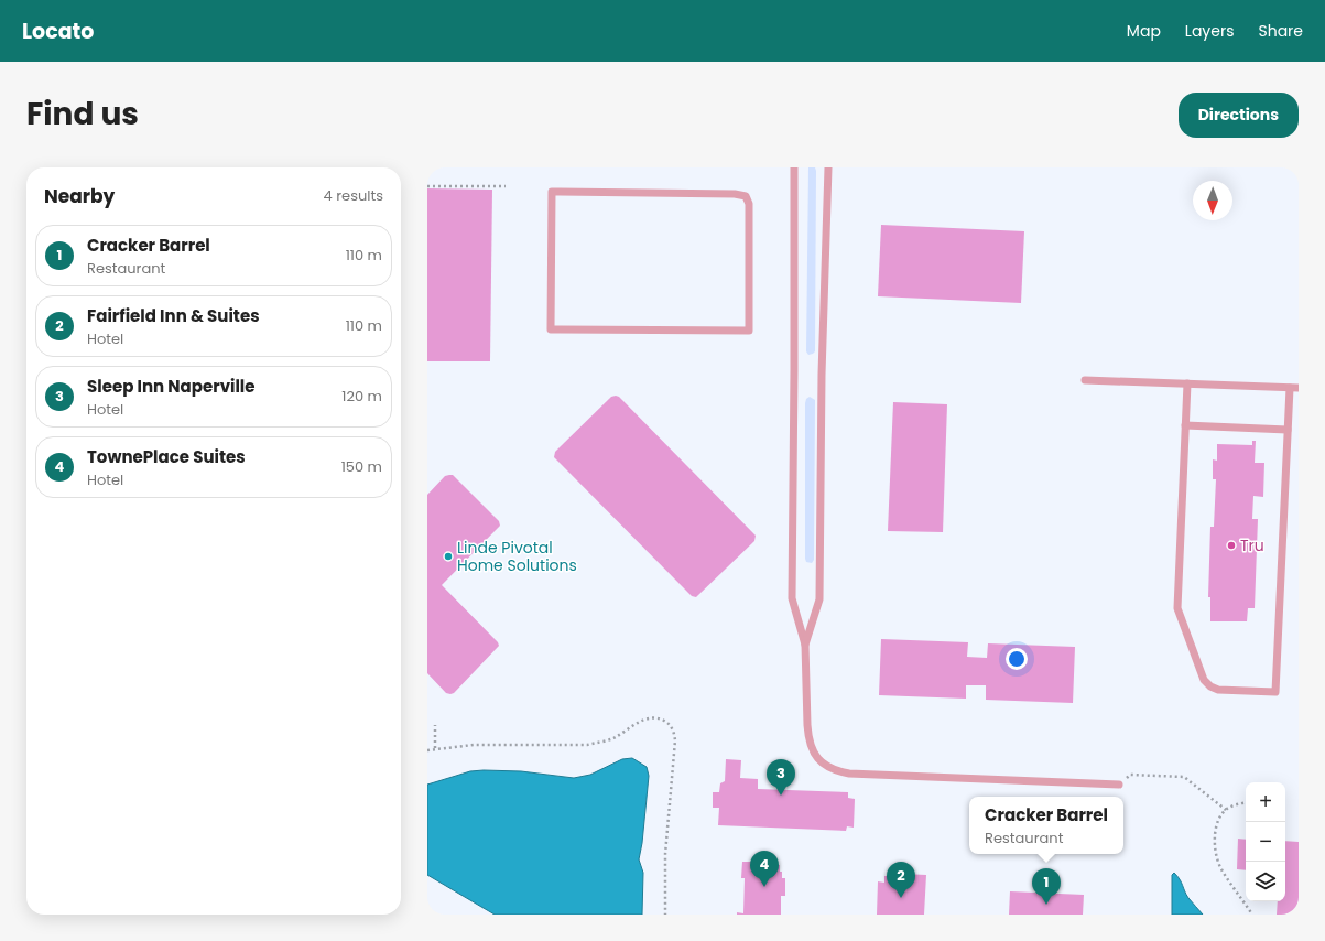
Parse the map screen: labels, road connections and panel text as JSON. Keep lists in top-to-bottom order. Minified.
{"places":["Tru","Linde Pivotal Home Solutions"],"north":"bottom","page":{"header":"Locato","nav":["Map","Layers","Share"],"title":"Find us","buttons":"Directions","heading":["Nearby","4 results"],"list":[{"mark":"1","name":"Cracker Barrel","note":"Restaurant","value":"110 m"},{"mark":"2","name":"Fairfield Inn & Suites","note":"Hotel","value":"110 m"},{"mark":"3","name":"Sleep Inn Naperville","note":"Hotel","value":"120 m"},{"mark":"4","name":"TownePlace Suites","note":"Hotel","value":"150 m"}],"pins":["3","4","2","1"],"map_buttons":["+","−"],"popup":["Cracker Barrel","Restaurant"]}}
